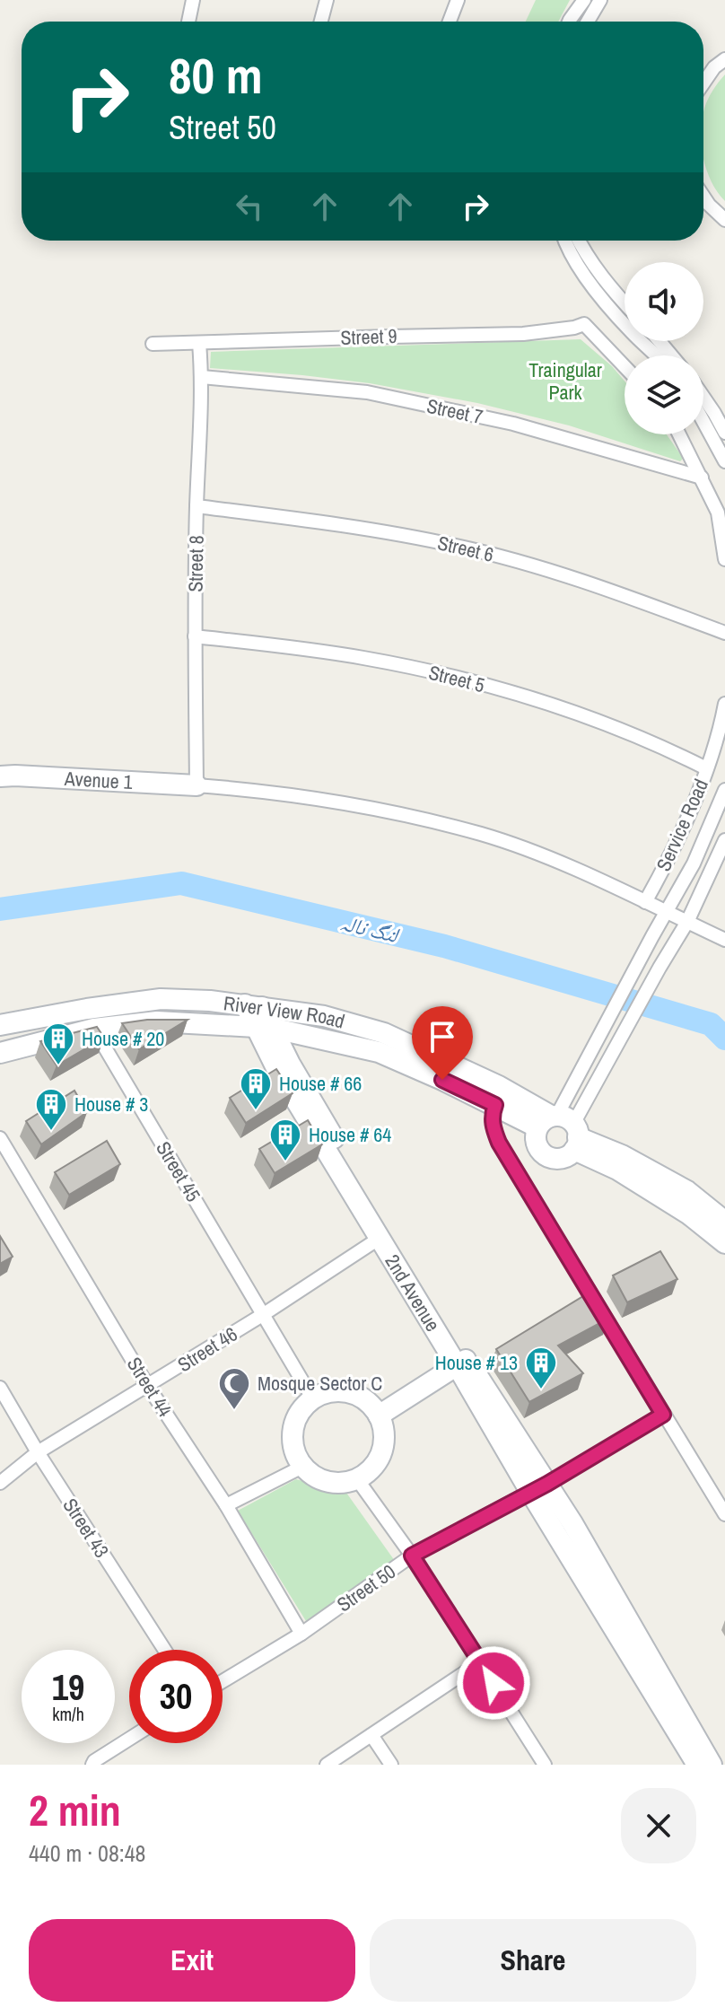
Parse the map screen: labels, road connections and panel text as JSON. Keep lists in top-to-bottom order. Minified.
{"streets":{"street":["Street 9","Street 7","Street 6","Street 8","Street 5","Avenue 1","Service Road","River View Road","Street 45","2nd Avenue","Street 46","Street 44","Street 43","Street 50"]},"crossings":[["Street 9","Street 8"],["Street 7","Street 8"],["Street 6","Street 8"],["Street 8","Street 5"],["Street 8","Avenue 1"],["Street 5","Service Road"],["River View Road","Street 45"],["River View Road","2nd Avenue"],["Street 45","Street 46"],["2nd Avenue","Street 46"],["2nd Avenue","Street 50"],["Street 46","Street 44"],["Street 46","Street 43"],["Street 44","Street 50"]],"water":["لنگ نالہ"],"parks":["Traingular Park"],"places":{"building":["House # 20","House # 66","House # 3","House # 64","House # 13"],"mosque":["Mosque Sector C"]},"page":{"turn":["80 m","Street 50"],"speed":"19 km/h","limit":"30","heading":["2 min","440 m · 08:48"],"buttons":["Exit","Share"]}}
